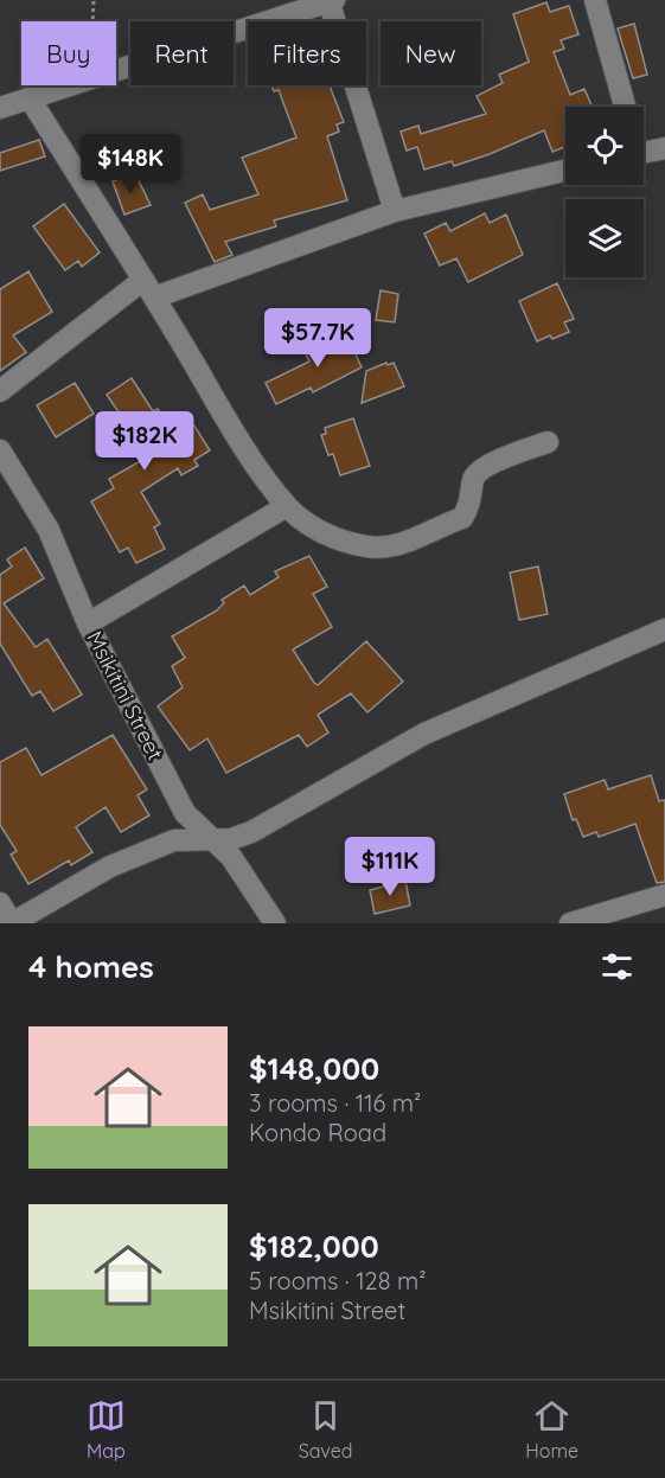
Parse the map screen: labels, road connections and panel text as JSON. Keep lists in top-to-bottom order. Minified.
{"streets":{"street":["Msikitini Street"]},"page":{"chip":["Buy","Rent","Filters","New"],"price":["$148K","$57.7K","$182K","$111K"],"heading":"4 homes","list":[{"name":"$148,000","note":"3 rooms · 116 m² · Kondo Road"},{"name":"$182,000","note":"5 rooms · 128 m² · Msikitini Street"}],"tabs":["Map","Saved","Home"]}}
